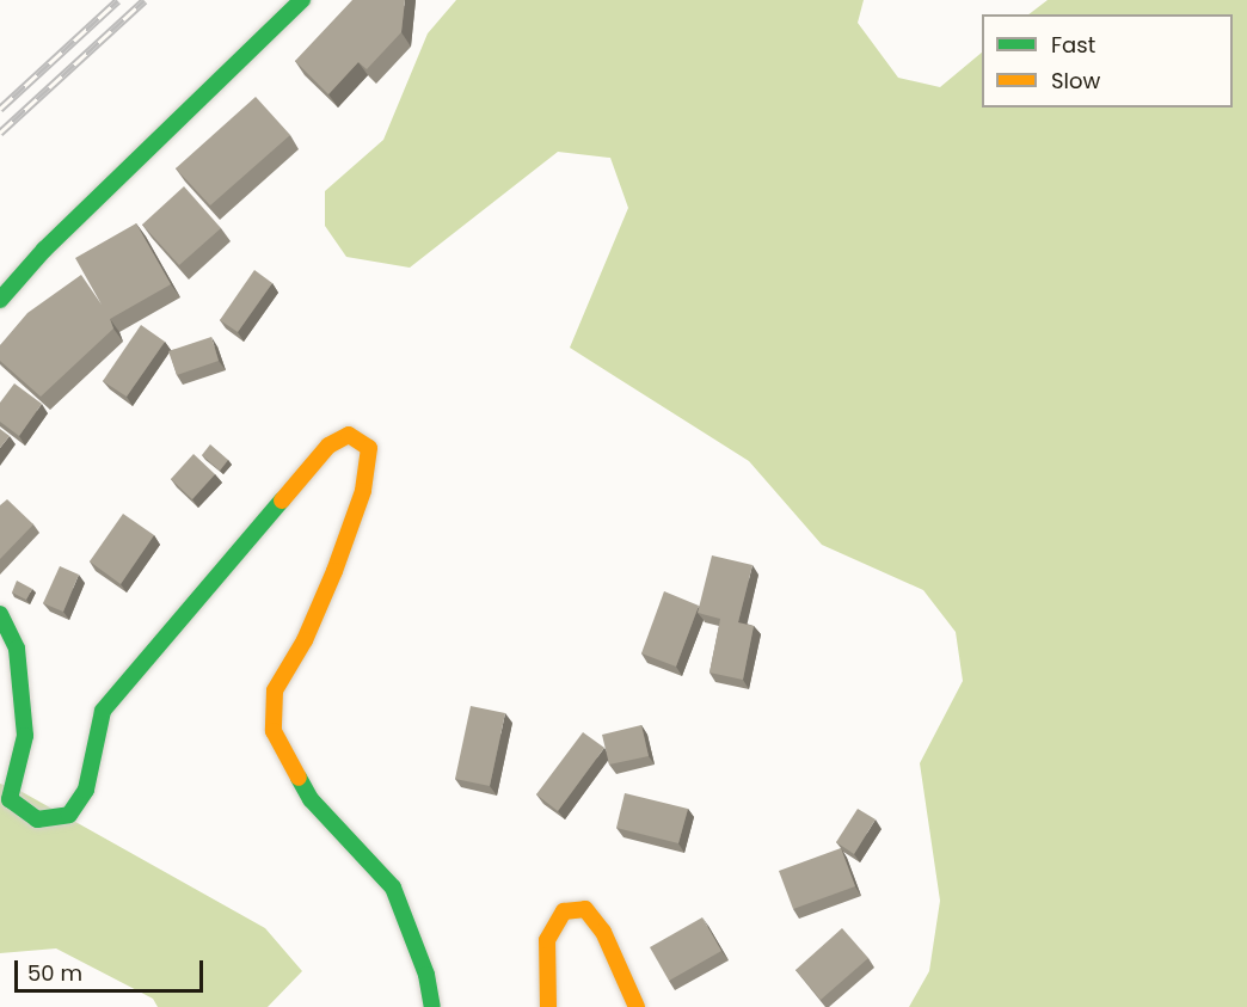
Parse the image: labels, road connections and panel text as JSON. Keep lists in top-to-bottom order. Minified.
{"legend":["Fast","Slow"],"scale_bar":"50 m"}
